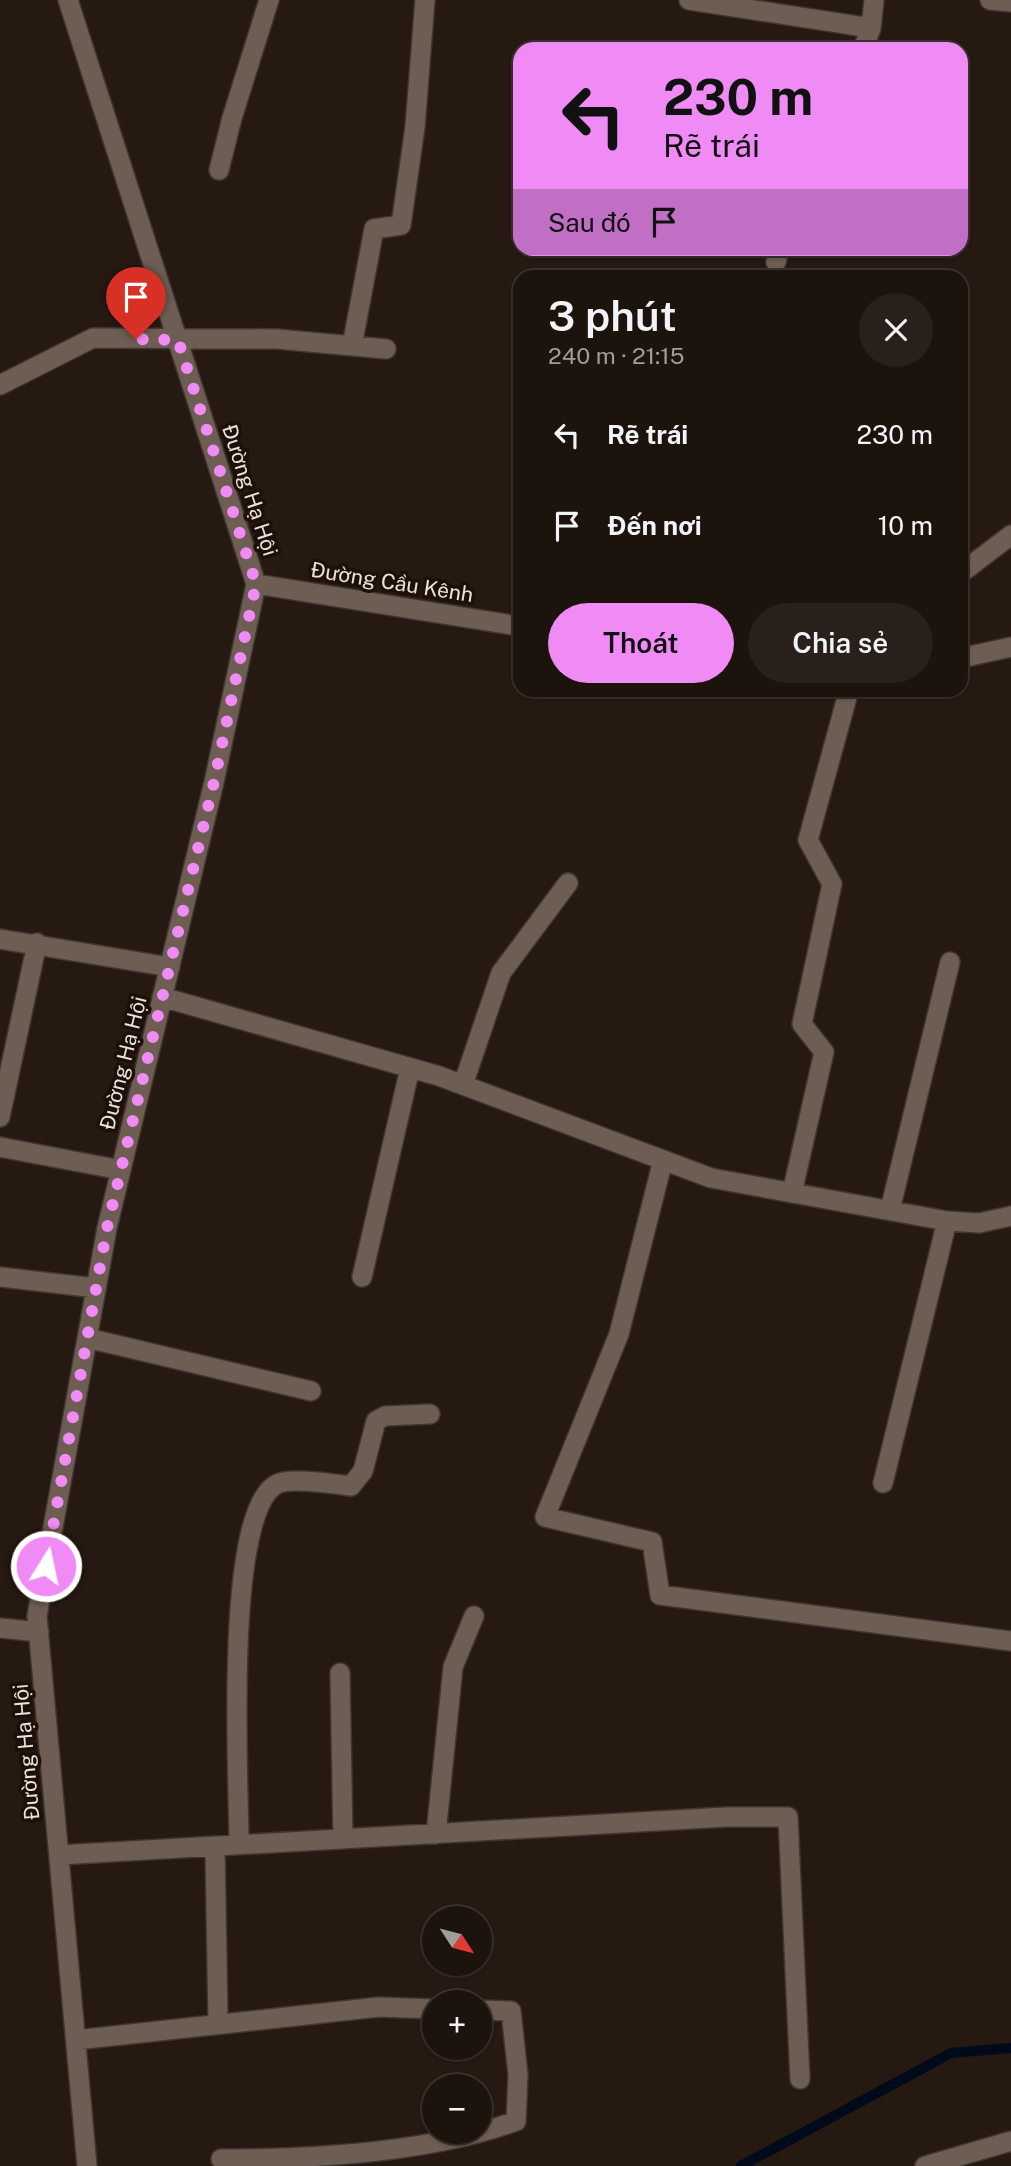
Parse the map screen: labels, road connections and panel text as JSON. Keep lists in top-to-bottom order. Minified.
{"streets":{"street":["Đường Hạ Hội","Đường Cầu Kênh"]},"crossings":[["Đường Hạ Hội","Đường Cầu Kênh"]],"north":"bottom right","page":{"turn":["230 m","Rẽ trái"],"then":"Sau đó","heading":["3 phút","240 m · 21:15"],"list":[{"name":"Rẽ trái","value":"230 m"},{"name":"Đến nơi","value":"10 m"}],"buttons":["Thoát","Chia sẻ"],"map_buttons":["+","−"]}}
